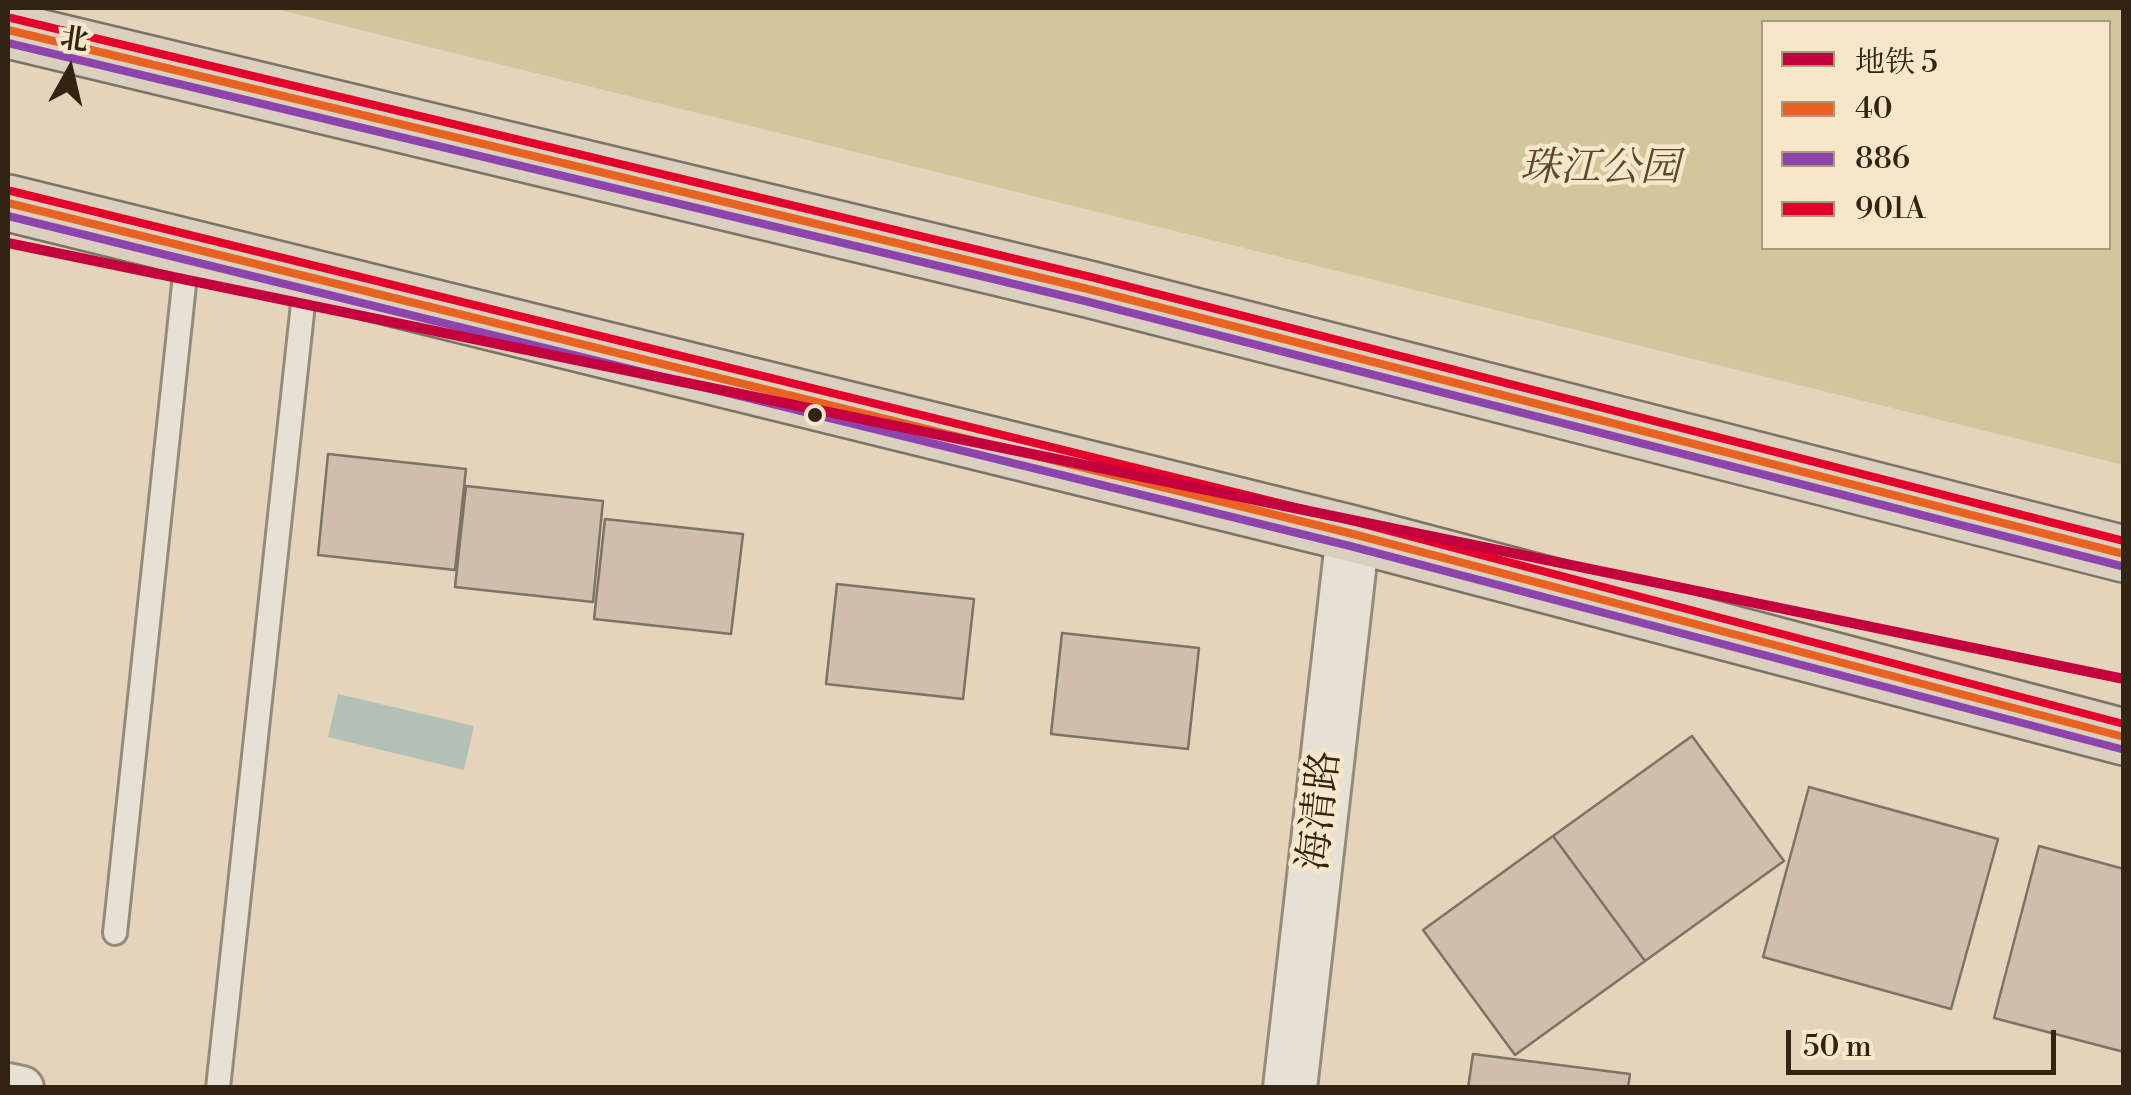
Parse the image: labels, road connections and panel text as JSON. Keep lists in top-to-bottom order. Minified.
{"streets":{"street":["海清路"]},"parks":["珠江公园"],"lines":["transit line 901A","transit line 40","transit line 886","metro line 5"],"legend":["地铁 5","40","886","901A"],"scale_bar":"50 m","north":"top"}
